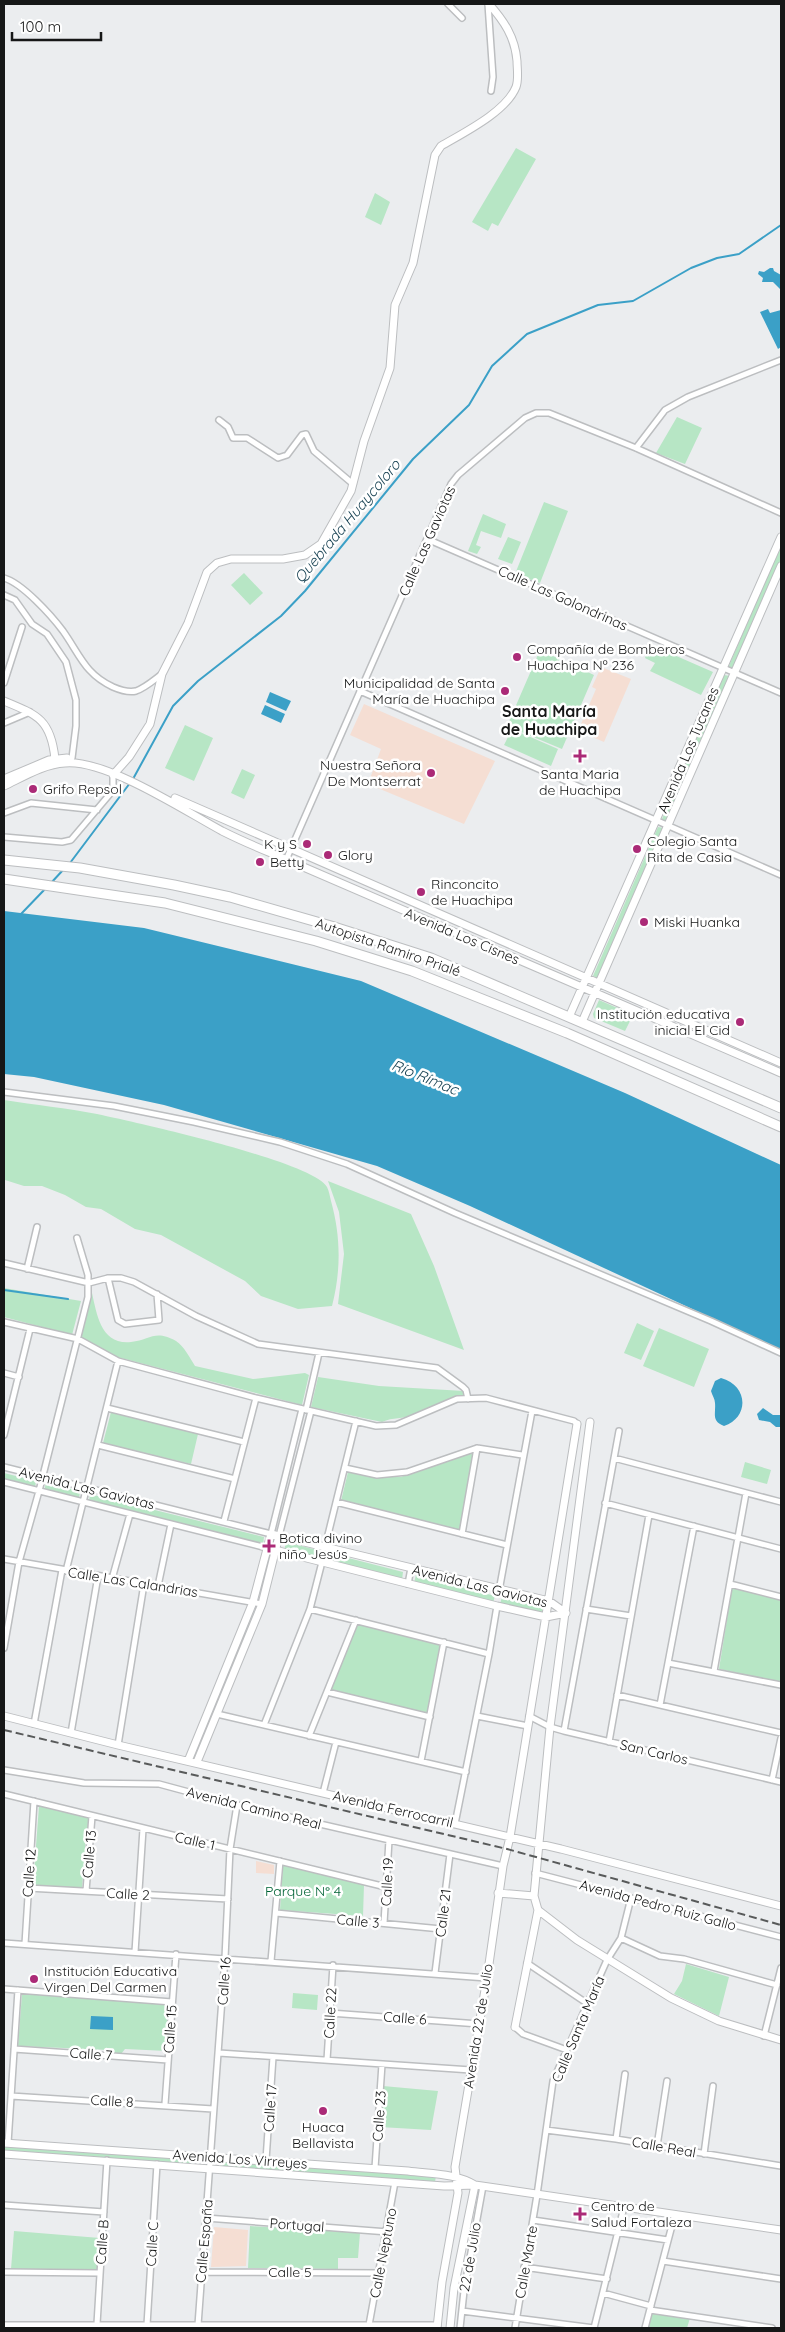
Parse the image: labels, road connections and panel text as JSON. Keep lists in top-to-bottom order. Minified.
{"streets":{"highway":["Autopista Ramiro Prialé"],"street":["Calle Las Gaviotas","Calle Las Golondrinas","Avenida Los Tucanes","Avenida Los Cisnes","Avenida Las Gaviotas","Calle Las Calandrias","San Carlos","Avenida Camino Real","Avenida Ferrocarril","Calle 1","Calle 13","Calle 12","Calle 19","Calle 2","Avenida Pedro Ruiz Gallo","Calle 21","Calle 3","Calle 16","Calle 22","Calle 6","Avenida 22 de Julio","Calle 15","Calle Santa María","Calle 7","Calle 8","Calle 17","Calle 23","Calle Real","Avenida Los Virreyes","Portugal","Calle España","Calle B","Calle C","Calle Neptuno","22 de Julio","Calle Marte","Calle 5"]},"crossings":[["Calle Las Gaviotas","Calle Las Golondrinas"],["Calle Las Gaviotas","Avenida Los Cisnes"],["Calle Las Golondrinas","Avenida Los Tucanes"],["Avenida Los Tucanes","Avenida Los Cisnes"],["Avenida Los Tucanes","Autopista Ramiro Prialé"],["Avenida Las Gaviotas","Avenida 22 de Julio"],["San Carlos","Avenida 22 de Julio"],["Avenida Camino Real","Calle 19"],["Avenida Camino Real","Calle 21"],["Avenida Camino Real","Calle 16"],["Avenida Camino Real","Avenida 22 de Julio"],["Avenida Ferrocarril","Avenida 22 de Julio"],["Calle 1","Calle 13"],["Calle 1","Calle 12"],["Calle 1","Calle 19"],["Calle 1","Calle 16"],["Calle 13","Calle 2"],["Calle 12","Calle 2"],["Calle 19","Calle 3"],["Calle 2","Calle 16"],["Avenida Pedro Ruiz Gallo","Calle Santa María"],["Calle 21","Calle 3"],["Calle 16","Calle 8"],["Calle 16","Avenida Los Virreyes"],["Calle 16","Calle España"],["Calle 22","Calle 6"],["Calle 6","Avenida 22 de Julio"],["Avenida 22 de Julio","Avenida Los Virreyes"],["Calle 15","Calle 7"],["Calle 15","Calle 8"],["Calle Santa María","Calle Real"],["Calle Santa María","Avenida Los Virreyes"],["Calle Santa María","Calle Marte"],["Calle 17","Avenida Los Virreyes"],["Calle 23","Avenida Los Virreyes"],["Avenida Los Virreyes","Calle España"],["Avenida Los Virreyes","Calle B"],["Avenida Los Virreyes","Calle C"],["Avenida Los Virreyes","Calle Neptuno"],["Avenida Los Virreyes","22 de Julio"],["Avenida Los Virreyes","Calle Marte"],["Portugal","Calle España"],["Portugal","Calle Neptuno"],["Calle España","Calle 5"],["Calle Neptuno","Calle 5"]],"districts":["Santa María de Huachipa"],"water":["Quebrada Huaycoloro","Río Rímac"],"parks":["Parque N° 4"],"places":{"other":["Compañía de Bomberos Huachipa Nº 236","Municipalidad de Santa María de Huachipa","Nuestra Señora De Montserrat","Grifo Repsol","K y S","Colegio Santa Rita de Casia","Glory","Betty","Rinconcito de Huachipa","Miski Huanka","Institución educativa inicial El Cid","Institución Educativa Virgen Del Carmen","Huaca Bellavista"],"health":["Santa Maria de Huachipa","Botica divino niño Jesús","Centro de Salud Fortaleza"]},"scale_bar":"100 m"}
